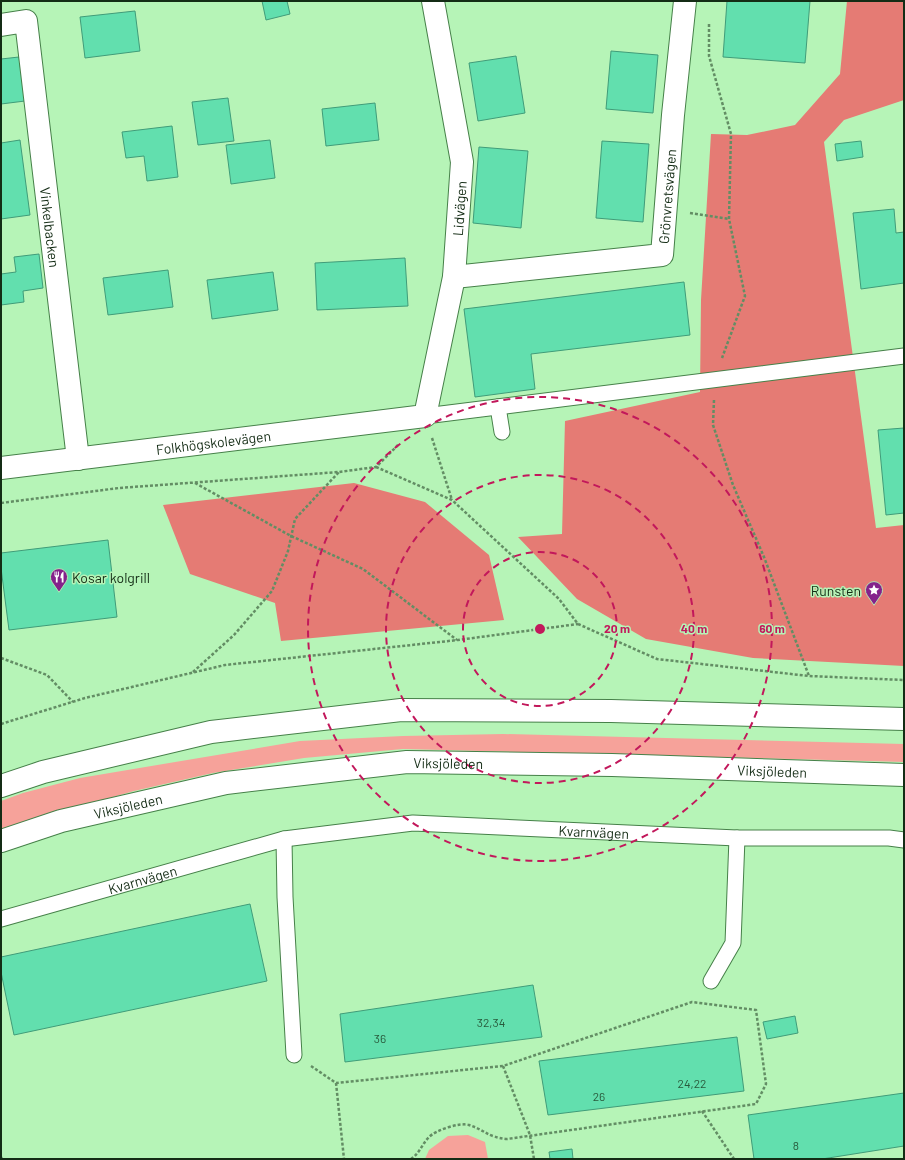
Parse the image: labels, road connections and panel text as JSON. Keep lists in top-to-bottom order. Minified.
{"streets":{"main road":["Grönvretsvägen","Lidvägen","Vinkelbacken","Folkhögskolevägen","Viksjöleden"],"lane":["Kvarnvägen"]},"crossings":[["Grönvretsvägen","Lidvägen"],["Lidvägen","Folkhögskolevägen"],["Vinkelbacken","Folkhögskolevägen"]],"places":{"restaurant":["Kosar kolgrill"],"place":["Runsten"]},"house_numbers":["32,34","36","24,22","26","8"],"rings":["20 m","40 m","60 m"]}
